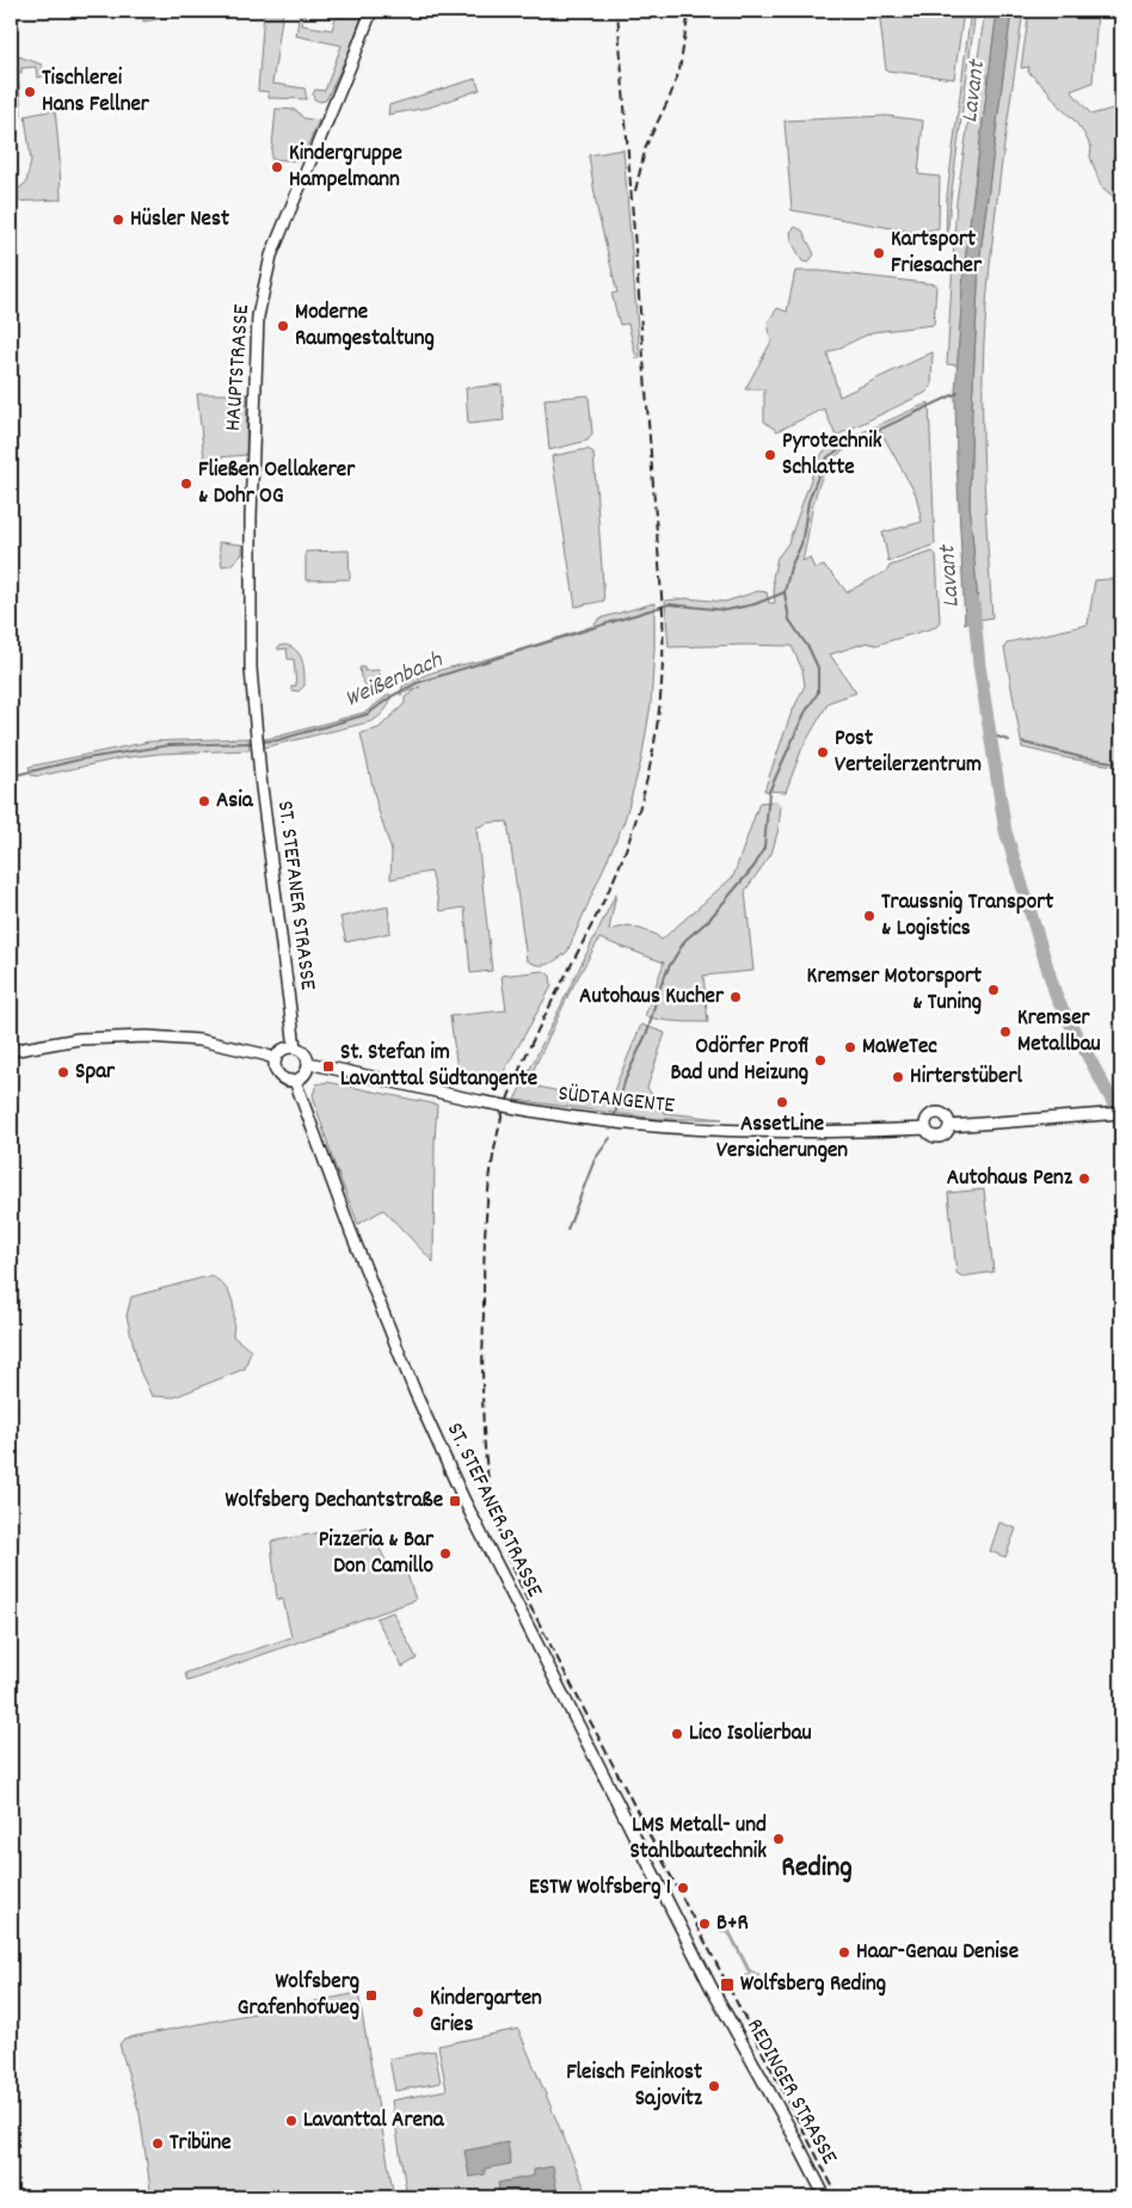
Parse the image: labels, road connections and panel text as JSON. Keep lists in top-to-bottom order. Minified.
{"streets":{"main road":["HAUPTSTRASSE","ST. STEFANER STRASSE","SÜDTANGENTE","REDINGER STRASSE"]},"crossings":[["HAUPTSTRASSE","ST. STEFANER STRASSE"],["ST. STEFANER STRASSE","SÜDTANGENTE"],["ST. STEFANER STRASSE","REDINGER STRASSE"]],"districts":["Reding"],"water":["Lavant","Weißenbach"],"places":{"other":["Tischlerei Hans Fellner","Kindergruppe Hampelmann","Hüsler Nest","Kartsport Friesacher","Moderne Raumgestaltung","Pyrotechnik Schlatte","Fließen Oellakerer & Dohr OG","Post Verteilerzentrum","Asia","Traussnig Transport & Logistics","Kremser Motorsport & Tuning","Autohaus Kucher","Kremser Metallbau","MaWeTec","Odörfer Profi Bad und Heizung","Spar","Hirterstüberl","AssetLine Versicherungen","Autohaus Penz","Pizzeria & Bar Don Camillo","Lico Isolierbau","LMS Metall- und Stahlbautechnik","ESTW Wolfsberg 1","B+R","Haar-Genau Denise","Kindergarten Gries","Fleisch Feinkost Sajovitz","Lavanttal Arena","Tribüne"],"transit":["St. Stefan im Lavanttal Südtangente","Wolfsberg Dechantstraße","Wolfsberg Reding","Wolfsberg Grafenhofweg"]}}
